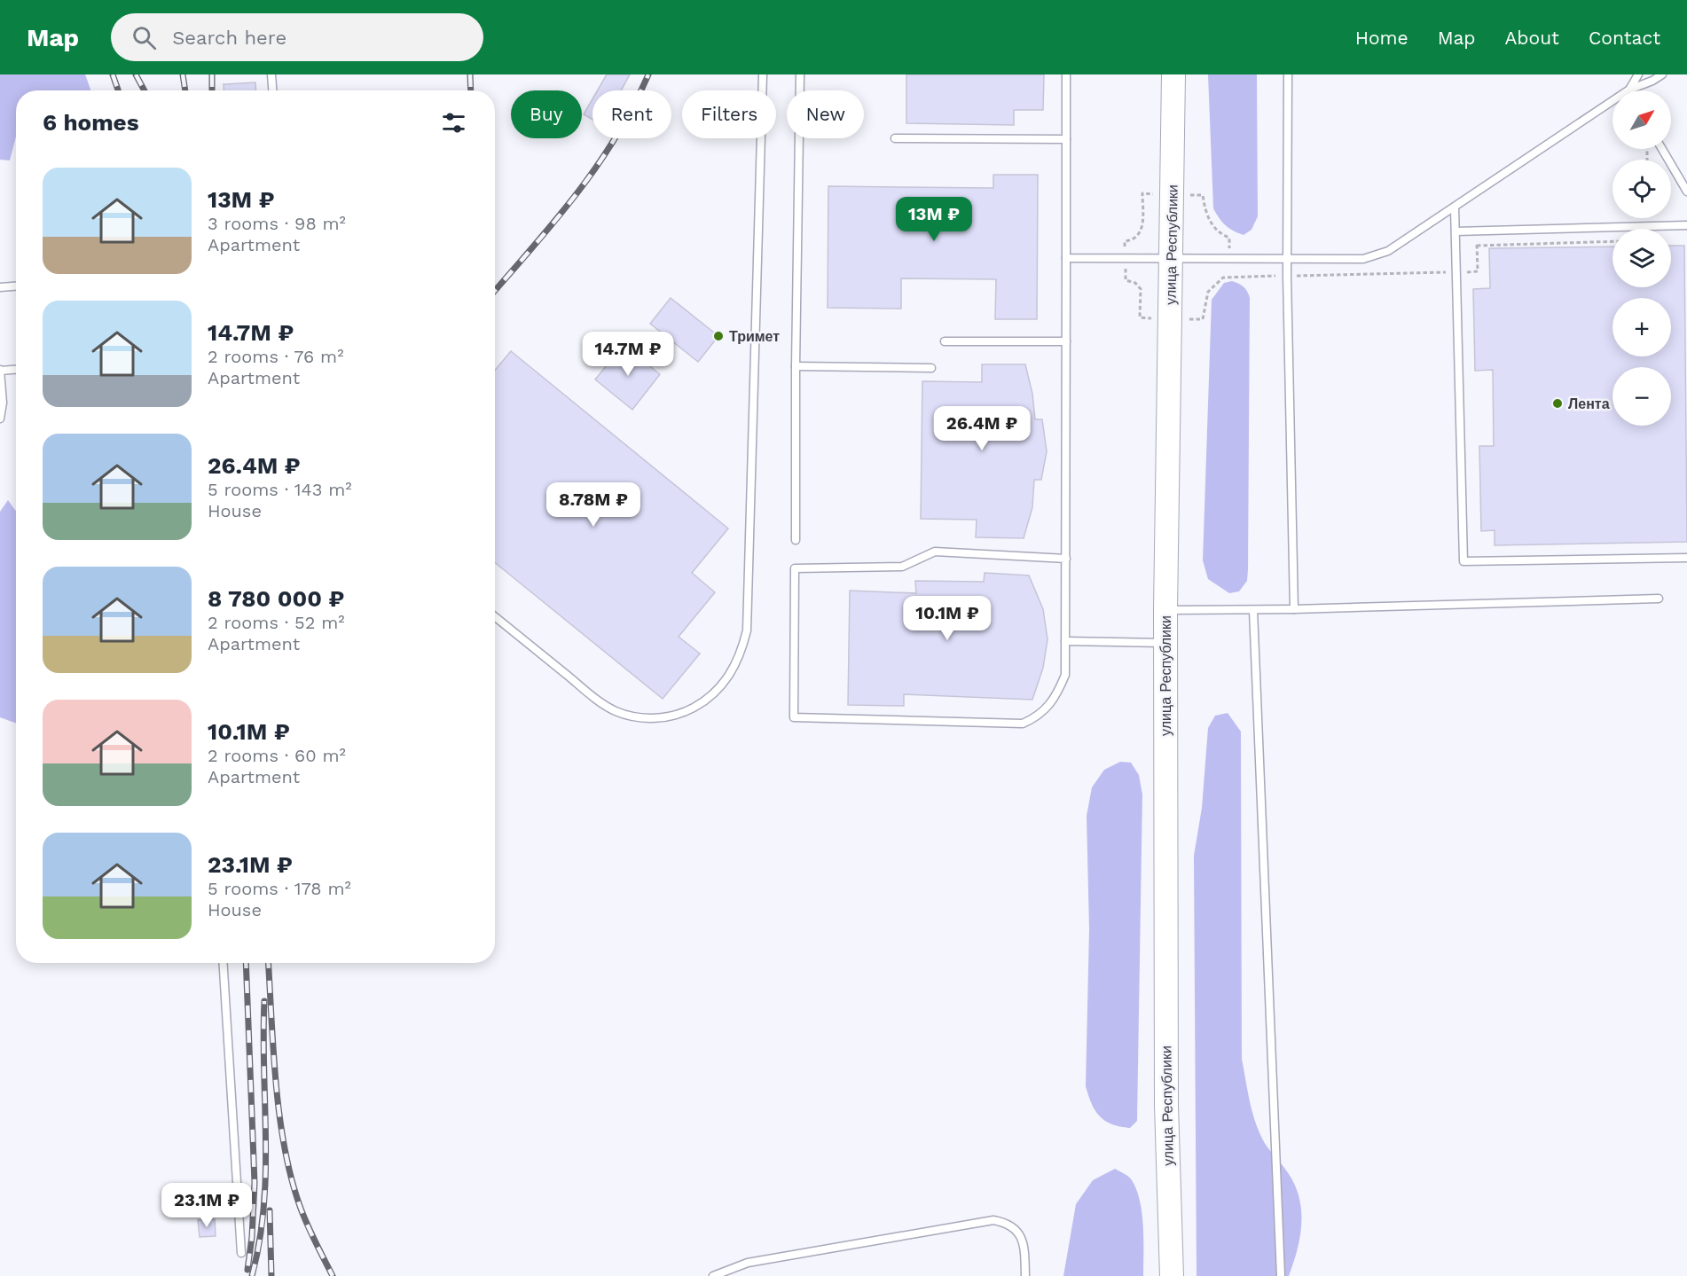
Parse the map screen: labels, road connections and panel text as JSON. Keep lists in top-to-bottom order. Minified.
{"streets":{"main road":["улица Республики"]},"places":["Тримет","Лента"],"north":"top right","page":{"header":"Map","search":"Search here","nav":["Home","Map","About","Contact"],"map_buttons":["+","−"],"chip":["Buy","Rent","Filters","New"],"heading":"6 homes","list":[{"name":"13M ₽","note":"3 rooms · 98 m² · Apartment"},{"name":"14.7M ₽","note":"2 rooms · 76 m² · Apartment"},{"name":"26.4M ₽","note":"5 rooms · 143 m² · House"},{"name":"8 780 000 ₽","note":"2 rooms · 52 m² · Apartment"},{"name":"10.1M ₽","note":"2 rooms · 60 m² · Apartment"},{"name":"23.1M ₽","note":"5 rooms · 178 m² · House"}],"price":["13M ₽","14.7M ₽","26.4M ₽","8.78M ₽","10.1M ₽","23.1M ₽"]}}
